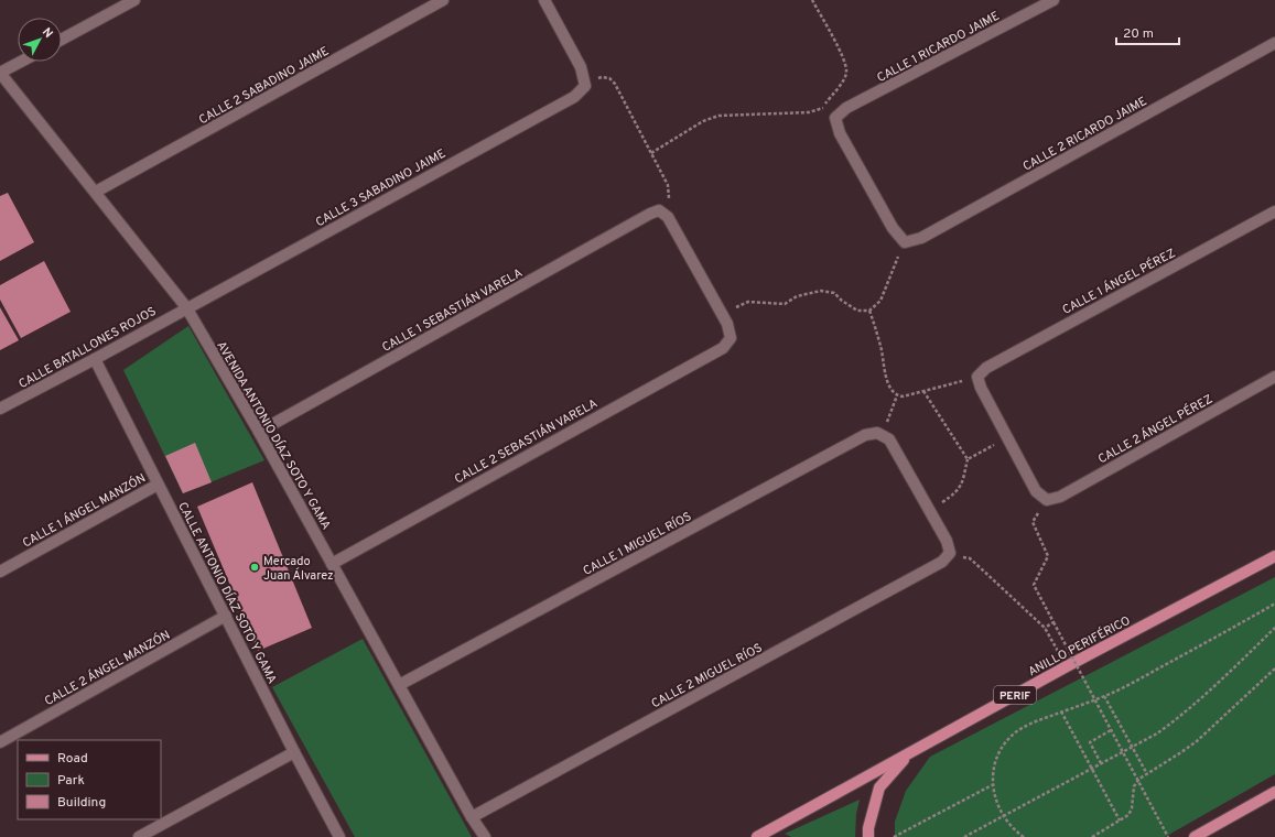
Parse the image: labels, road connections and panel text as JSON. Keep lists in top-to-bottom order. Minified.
{"streets":{"main road":["ANILLO PERIFÉRICO","PERIF"],"street":["CALLE 1 RICARDO JAIME","CALLE 2 SABADINO JAIME","CALLE 2 RICARDO JAIME","CALLE 3 SABADINO JAIME","CALLE 1 ÁNGEL PÉREZ","CALLE 1 SEBASTIÁN VARELA","CALLE BATALLONES ROJOS","CALLE 2 ÁNGEL PÉREZ","AVENIDA ANTONIO DÍAZ SOTO Y GAMA","CALLE 2 SEBASTIÁN VARELA","CALLE 1 ÁNGEL MANZÓN","CALLE 1 MIGUEL RÍOS","CALLE ANTONIO DÍAZ SOTO Y GAMA","CALLE 2 ÁNGEL MANZÓN","CALLE 2 MIGUEL RÍOS"]},"crossings":[["CALLE 2 SABADINO JAIME","AVENIDA ANTONIO DÍAZ SOTO Y GAMA"],["CALLE 3 SABADINO JAIME","CALLE BATALLONES ROJOS"],["CALLE 3 SABADINO JAIME","AVENIDA ANTONIO DÍAZ SOTO Y GAMA"],["CALLE 1 SEBASTIÁN VARELA","AVENIDA ANTONIO DÍAZ SOTO Y GAMA"],["CALLE BATALLONES ROJOS","AVENIDA ANTONIO DÍAZ SOTO Y GAMA"],["CALLE BATALLONES ROJOS","CALLE ANTONIO DÍAZ SOTO Y GAMA"],["AVENIDA ANTONIO DÍAZ SOTO Y GAMA","CALLE 2 SEBASTIÁN VARELA"],["AVENIDA ANTONIO DÍAZ SOTO Y GAMA","CALLE 1 MIGUEL RÍOS"],["AVENIDA ANTONIO DÍAZ SOTO Y GAMA","CALLE 2 MIGUEL RÍOS"],["CALLE 1 ÁNGEL MANZÓN","CALLE ANTONIO DÍAZ SOTO Y GAMA"],["CALLE ANTONIO DÍAZ SOTO Y GAMA","CALLE 2 ÁNGEL MANZÓN"]],"places":["Mercado Juan Álvarez"],"legend":["Road","Park","Building"],"scale_bar":"20 m","north":"top right"}
